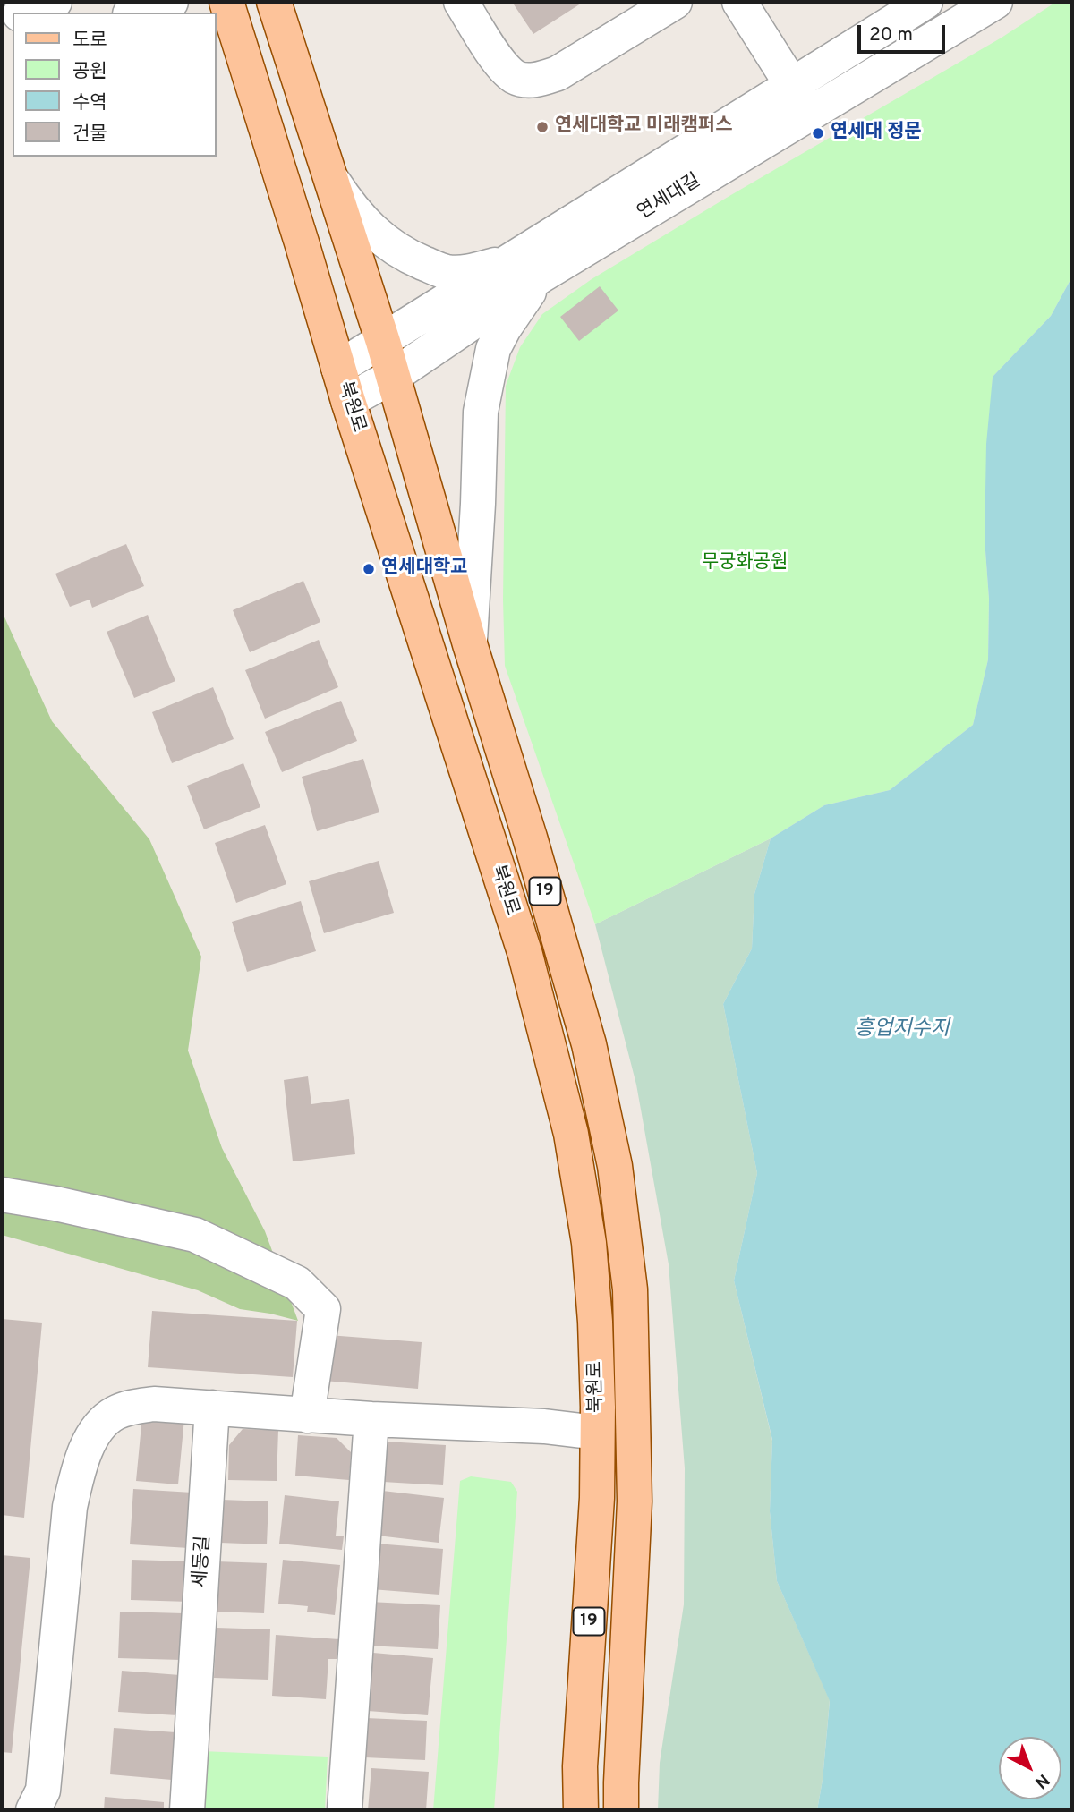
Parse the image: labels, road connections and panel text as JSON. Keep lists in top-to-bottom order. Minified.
{"streets":{"main road":["북원로","19"],"street":["연세대길","세동길"]},"crossings":[["연세대길","북원로"]],"water":["흥업저수지"],"parks":["무궁화공원"],"places":["연세대학교 미래캠퍼스","연세대 정문","연세대학교"],"legend":["도로","공원","수역","건물"],"scale_bar":"20 m","north":"bottom right"}
